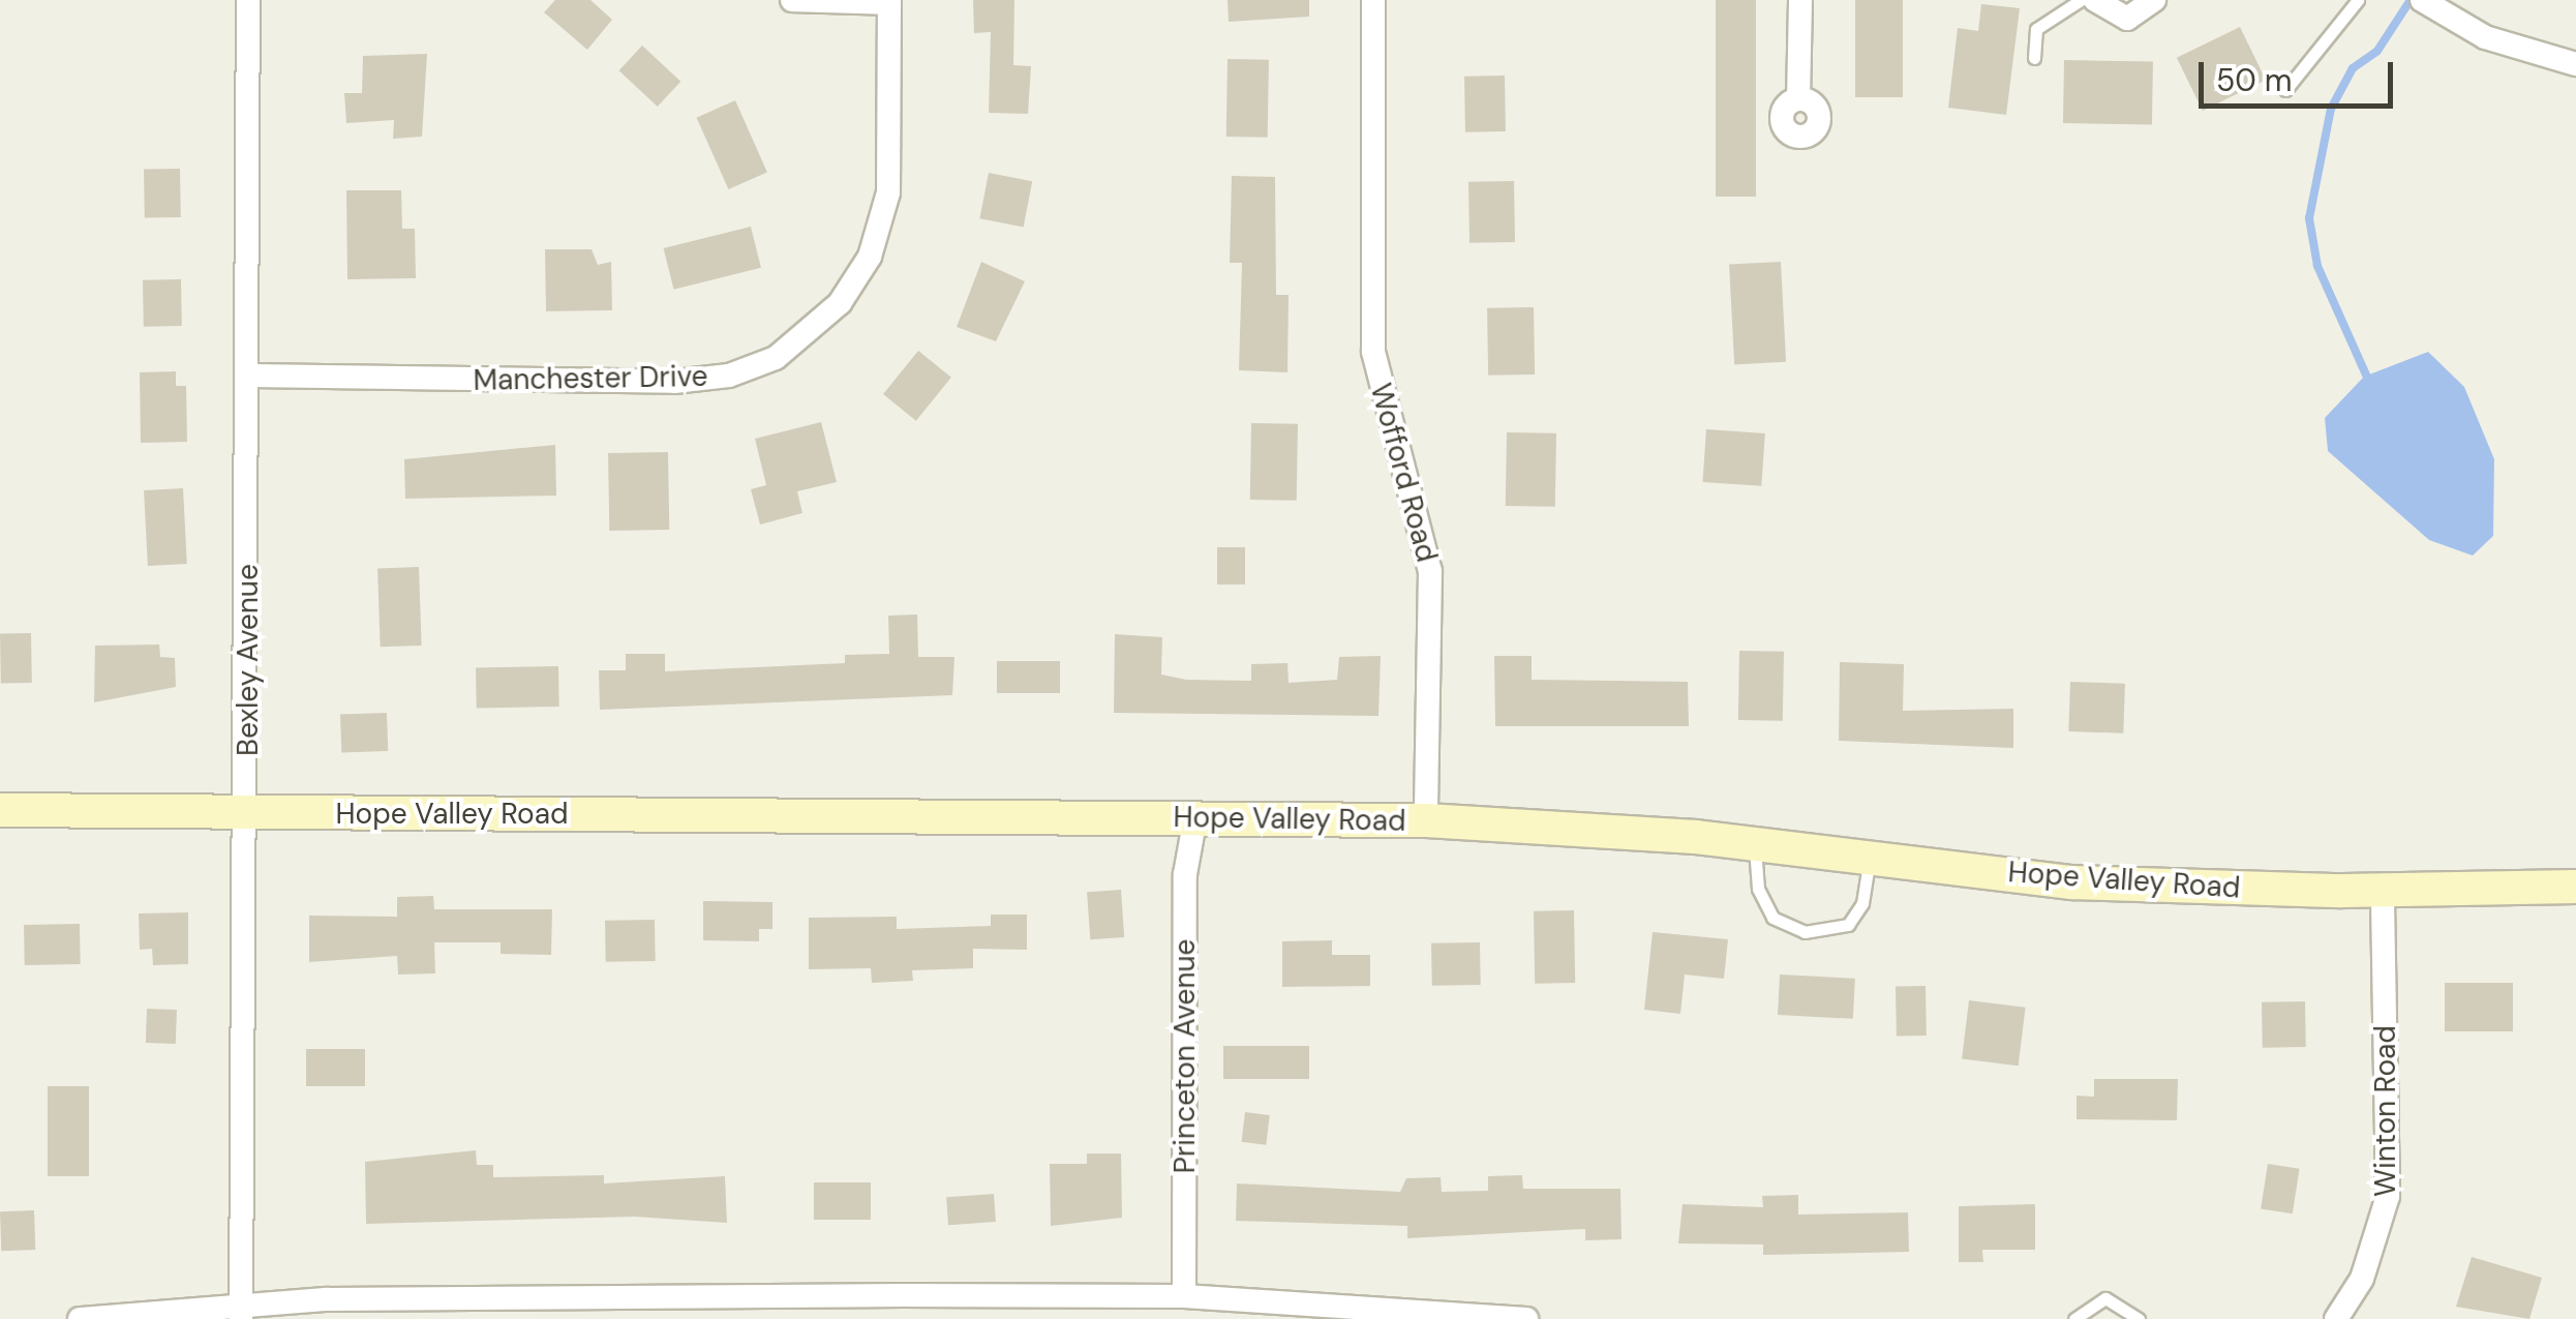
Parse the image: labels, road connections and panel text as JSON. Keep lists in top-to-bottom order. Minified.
{"streets":{"main road":["Hope Valley Road"],"street":["Manchester Drive","Wofford Road","Bexley Avenue","Princeton Avenue","Winton Road"]},"crossings":[["Manchester Drive","Bexley Avenue"],["Wofford Road","Hope Valley Road"],["Bexley Avenue","Hope Valley Road"],["Hope Valley Road","Princeton Avenue"],["Hope Valley Road","Winton Road"]],"scale_bar":"50 m"}
